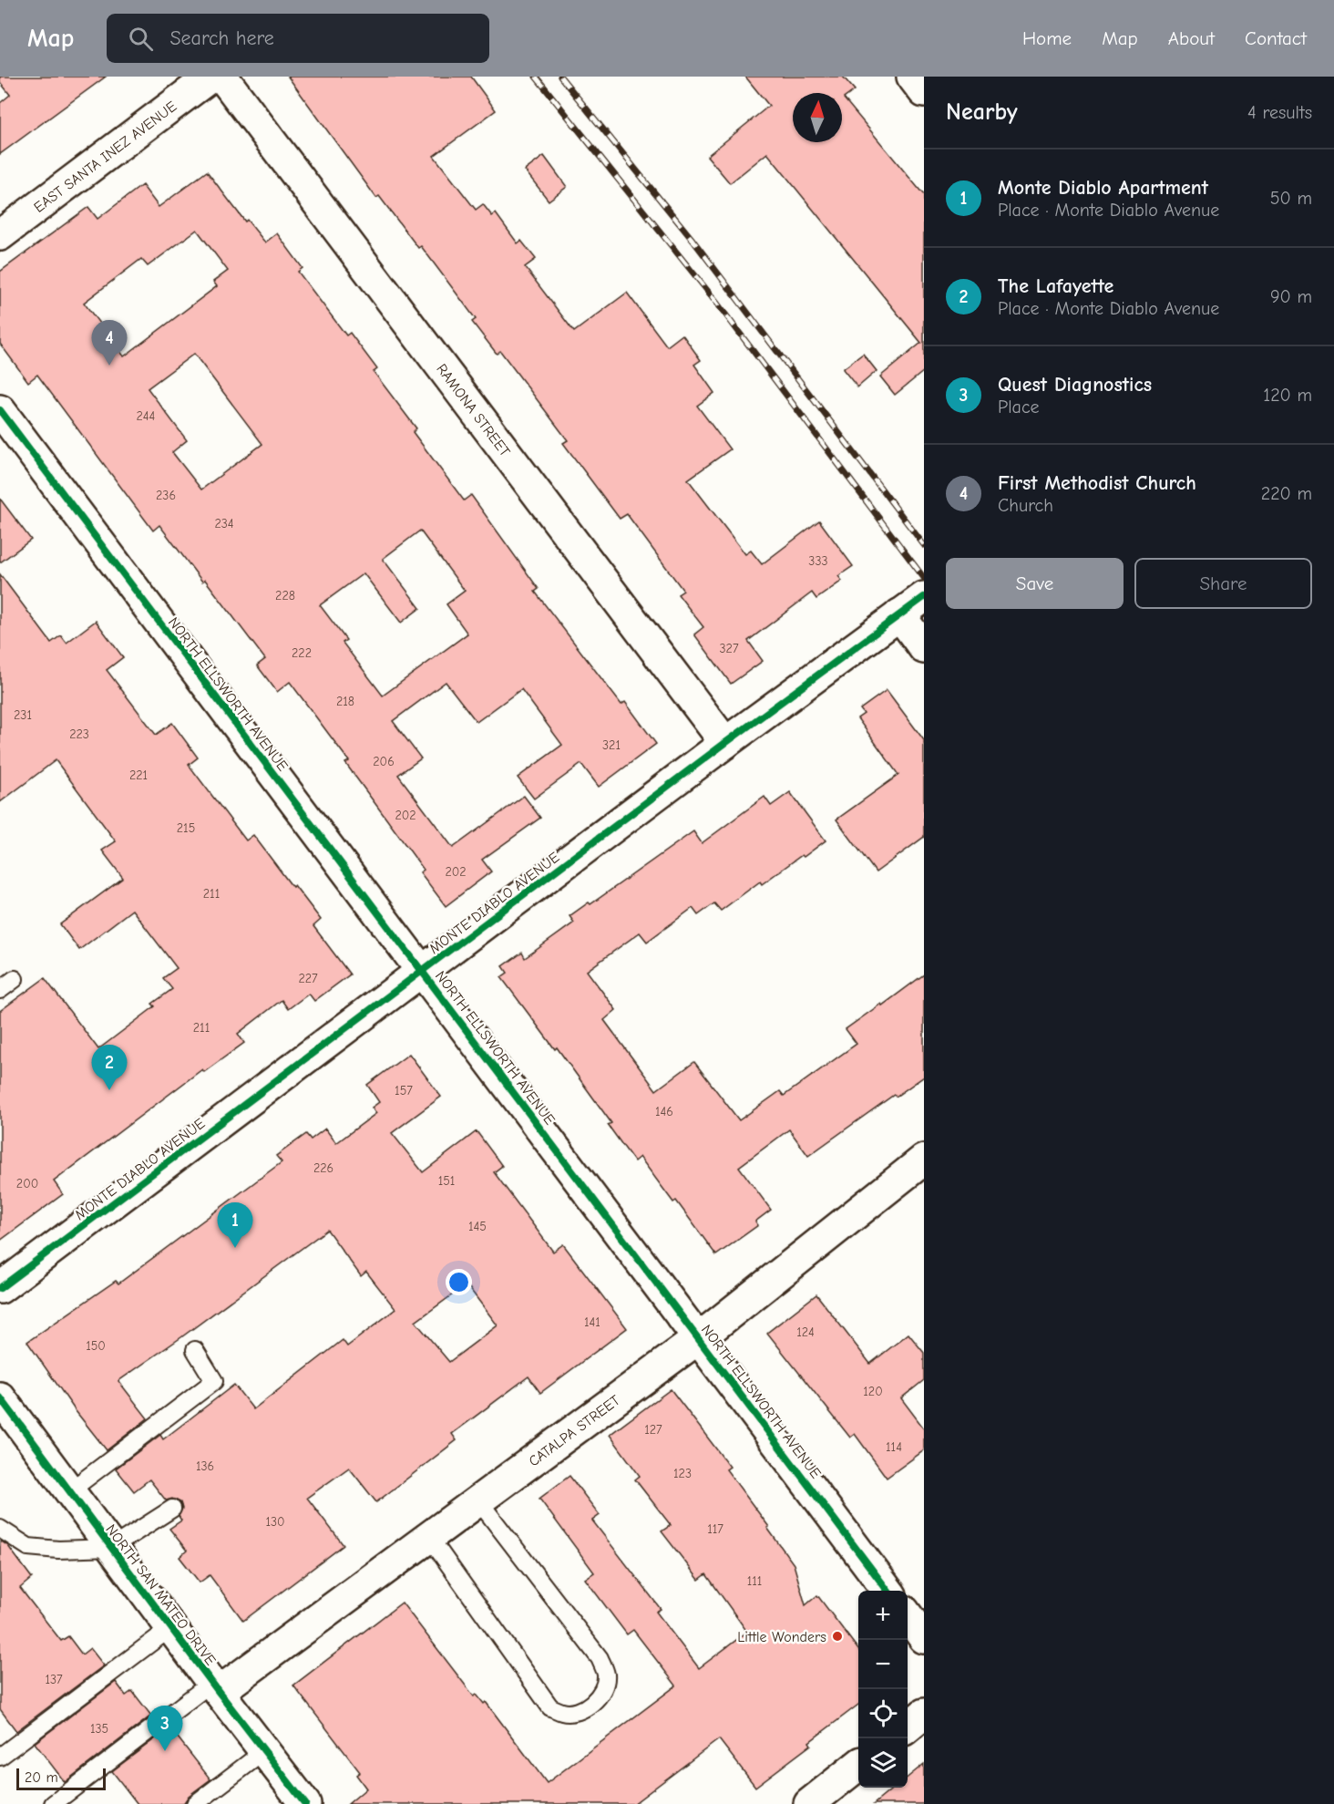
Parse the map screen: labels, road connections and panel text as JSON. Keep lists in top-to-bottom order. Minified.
{"streets":{"street":["EAST SANTA INEZ AVENUE","RAMONA STREET","NORTH ELLSWORTH AVENUE","MONTE DIABLO AVENUE","CATALPA STREET","NORTH SAN MATEO DRIVE"]},"crossings":[["RAMONA STREET","MONTE DIABLO AVENUE"],["NORTH ELLSWORTH AVENUE","MONTE DIABLO AVENUE"],["NORTH ELLSWORTH AVENUE","CATALPA STREET"],["CATALPA STREET","NORTH SAN MATEO DRIVE"]],"places":["Little Wonders"],"house_numbers":["244","236","234","333","228","327","222","218","231","223","321","206","221","202","215","202","211","227","211","157","146","226","151","200","145","141","124","150","120","127","114","136","123","130","117","111","137","135"],"scale_bar":"20 m","north":"top","page":{"header":"Map","search":"Search here","nav":["Home","Map","About","Contact"],"heading":["Nearby","4 results"],"list":[{"mark":"1","name":"Monte Diablo Apartment","note":"Place · Monte Diablo Avenue","value":"50 m"},{"mark":"2","name":"The Lafayette","note":"Place · Monte Diablo Avenue","value":"90 m"},{"mark":"3","name":"Quest Diagnostics","note":"Place","value":"120 m"},{"mark":"4","name":"First Methodist Church","note":"Church","value":"220 m"}],"pins":["4","2","1","3"],"buttons":["Save","Share"],"map_buttons":["+","−"],"scale":"20 m"}}
